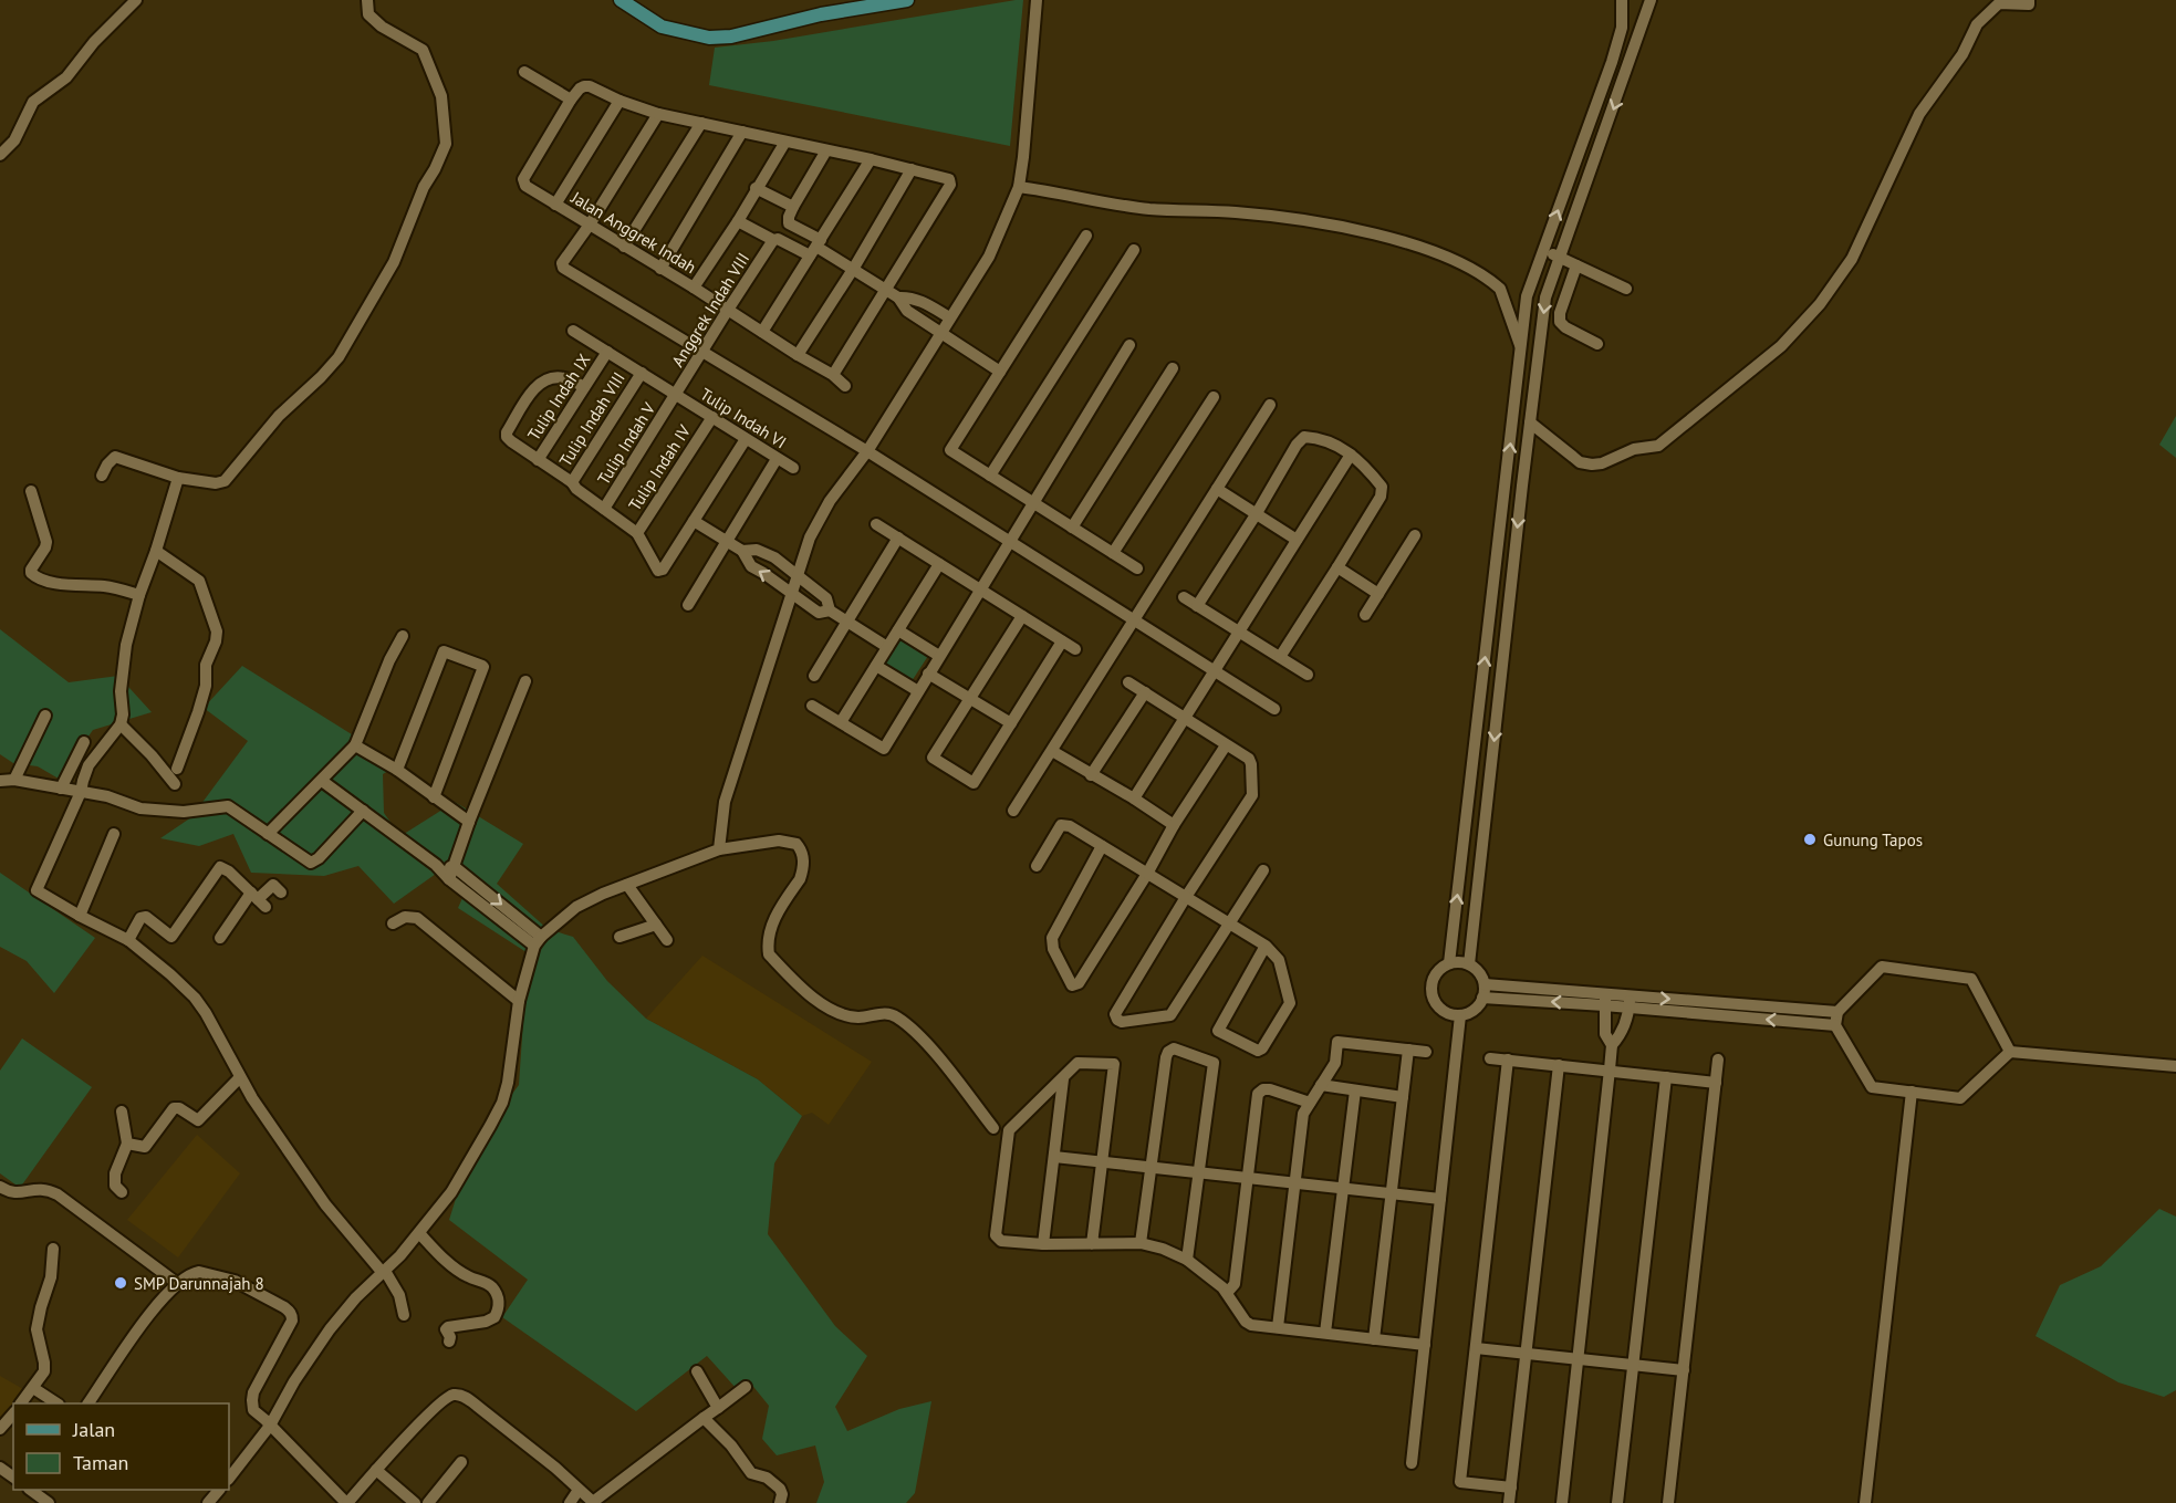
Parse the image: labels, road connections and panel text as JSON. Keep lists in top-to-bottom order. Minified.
{"streets":{"street":["Jalan Anggrek Indah","Anggrek Indah VIII","Tulip Indah IX","Tulip Indah VI","Tulip Indah VIII","Tulip Indah V","Tulip Indah IV"]},"crossings":[["Jalan Anggrek Indah","Anggrek Indah VIII"],["Anggrek Indah VIII","Tulip Indah VI"],["Anggrek Indah VIII","Tulip Indah V"],["Tulip Indah IX","Tulip Indah VI"],["Tulip Indah VI","Tulip Indah VIII"],["Tulip Indah VI","Tulip Indah V"],["Tulip Indah VI","Tulip Indah IV"],["Tulip Indah VIII","Tulip Indah V"],["Tulip Indah VIII","Tulip Indah IV"]],"places":["Gunung Tapos","SMP Darunnajah 8"],"legend":["Jalan","Taman"]}
